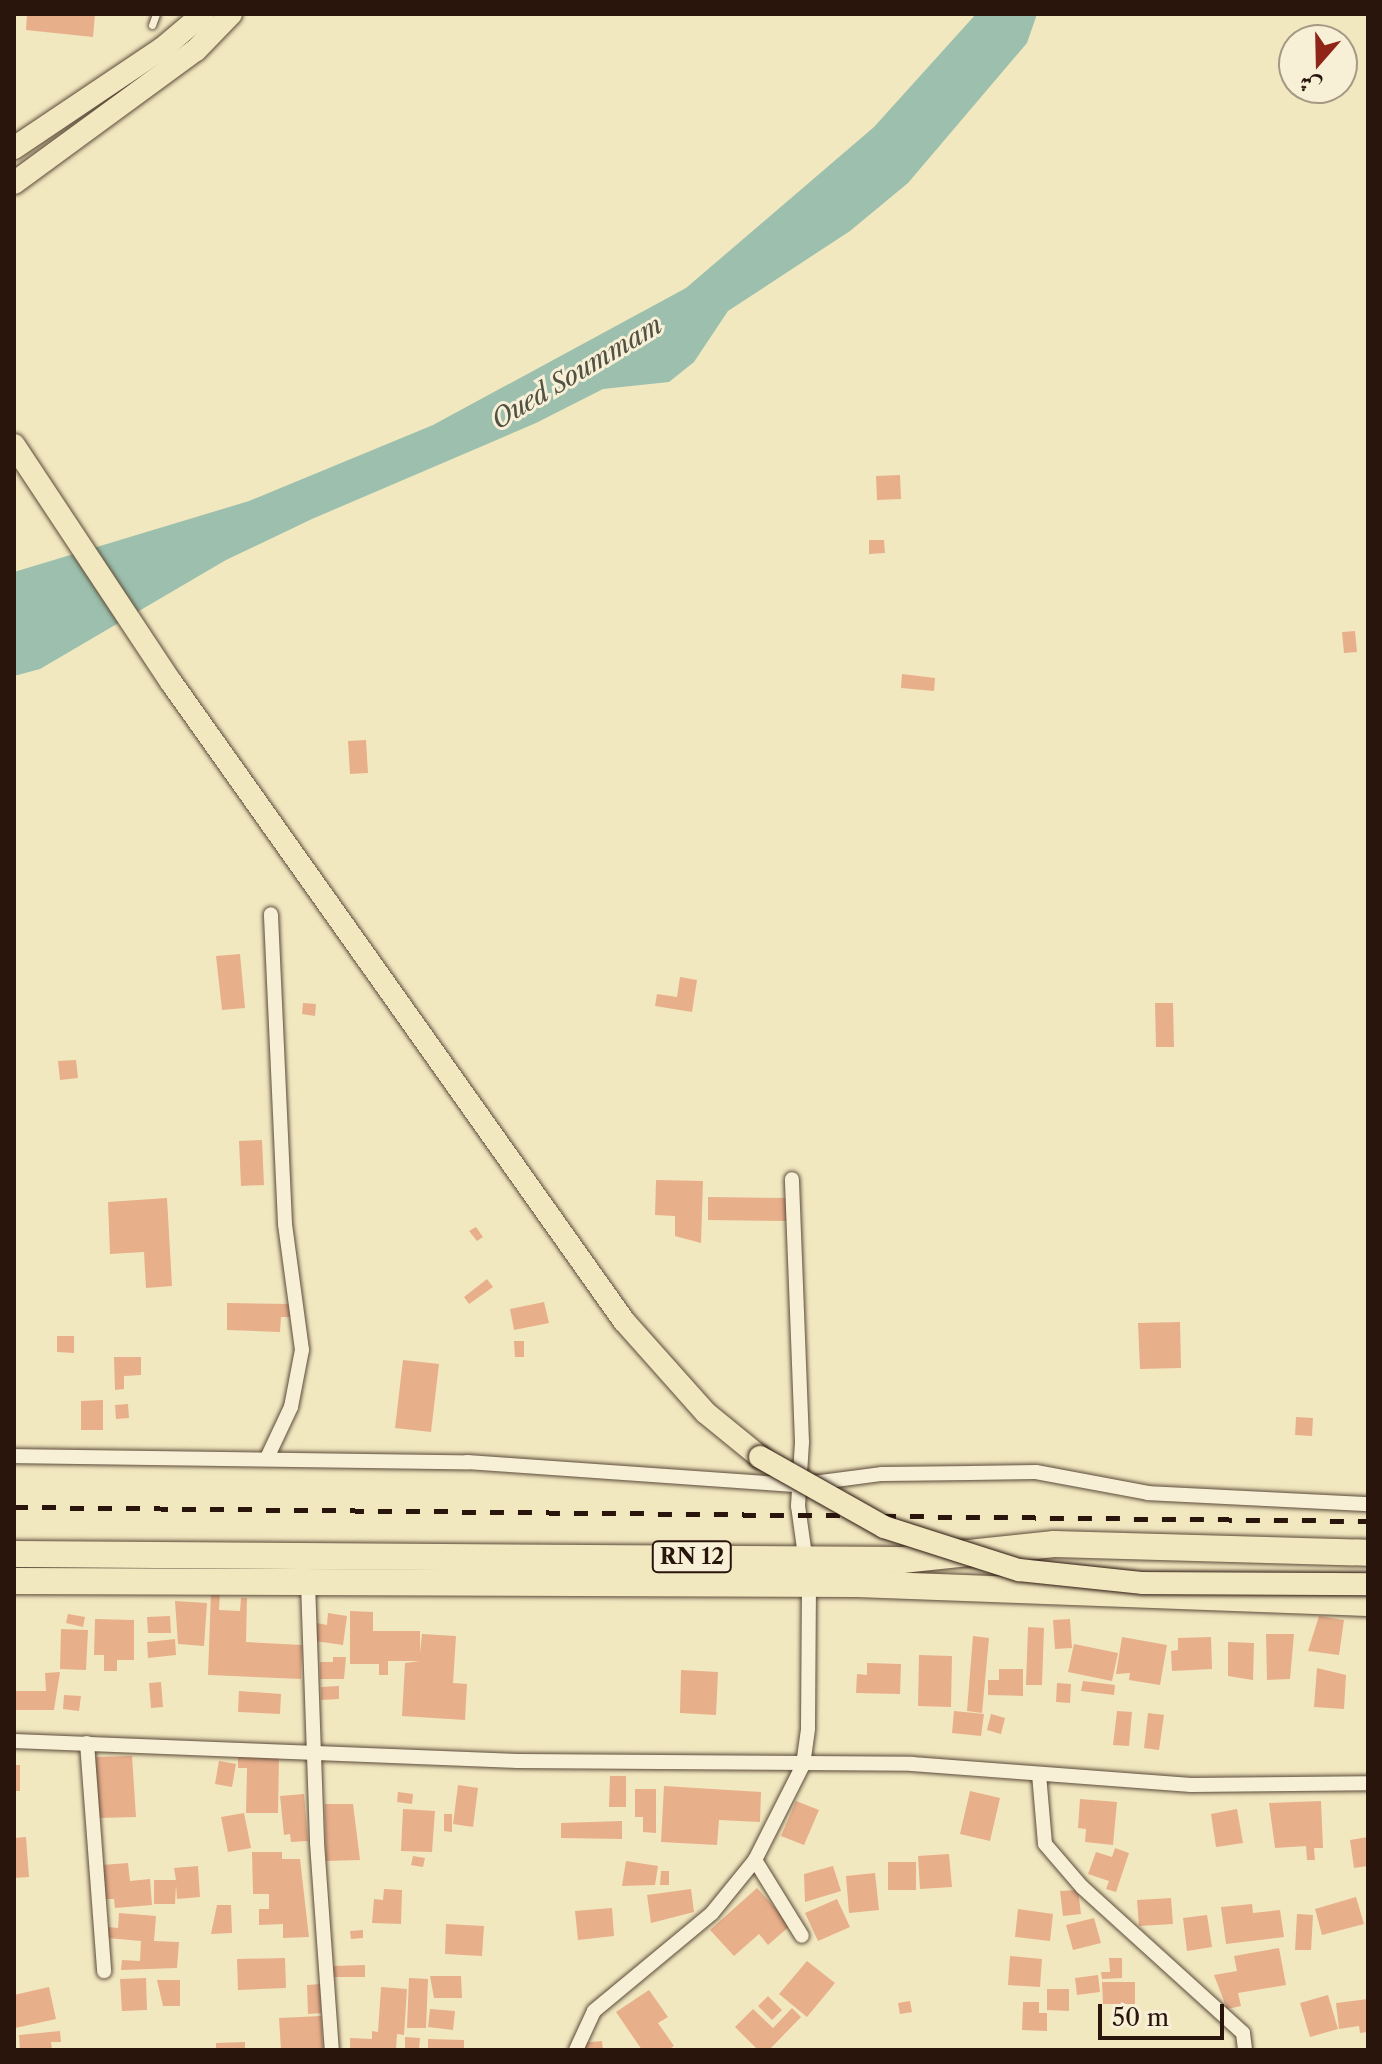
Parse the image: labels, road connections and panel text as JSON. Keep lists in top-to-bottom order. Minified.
{"streets":{"highway":["RN 12"]},"water":["Oued Soummam"],"scale_bar":"50 m","north":"bottom"}
